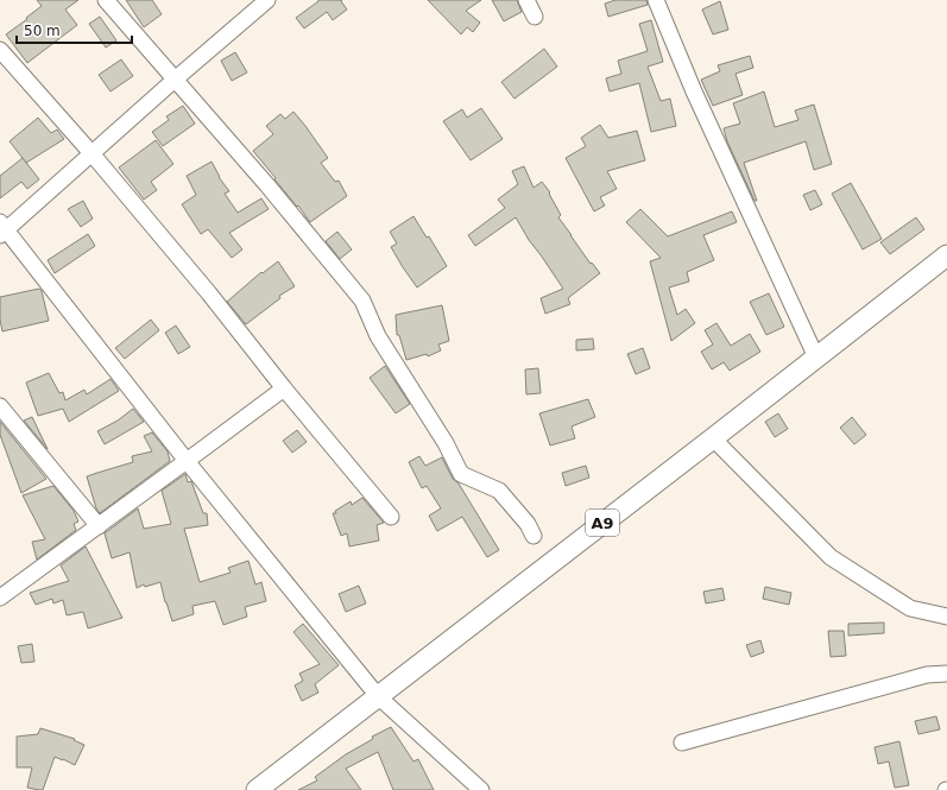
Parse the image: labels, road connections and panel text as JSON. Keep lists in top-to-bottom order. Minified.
{"streets":{"main road":["A9"]},"scale_bar":"50 m"}
